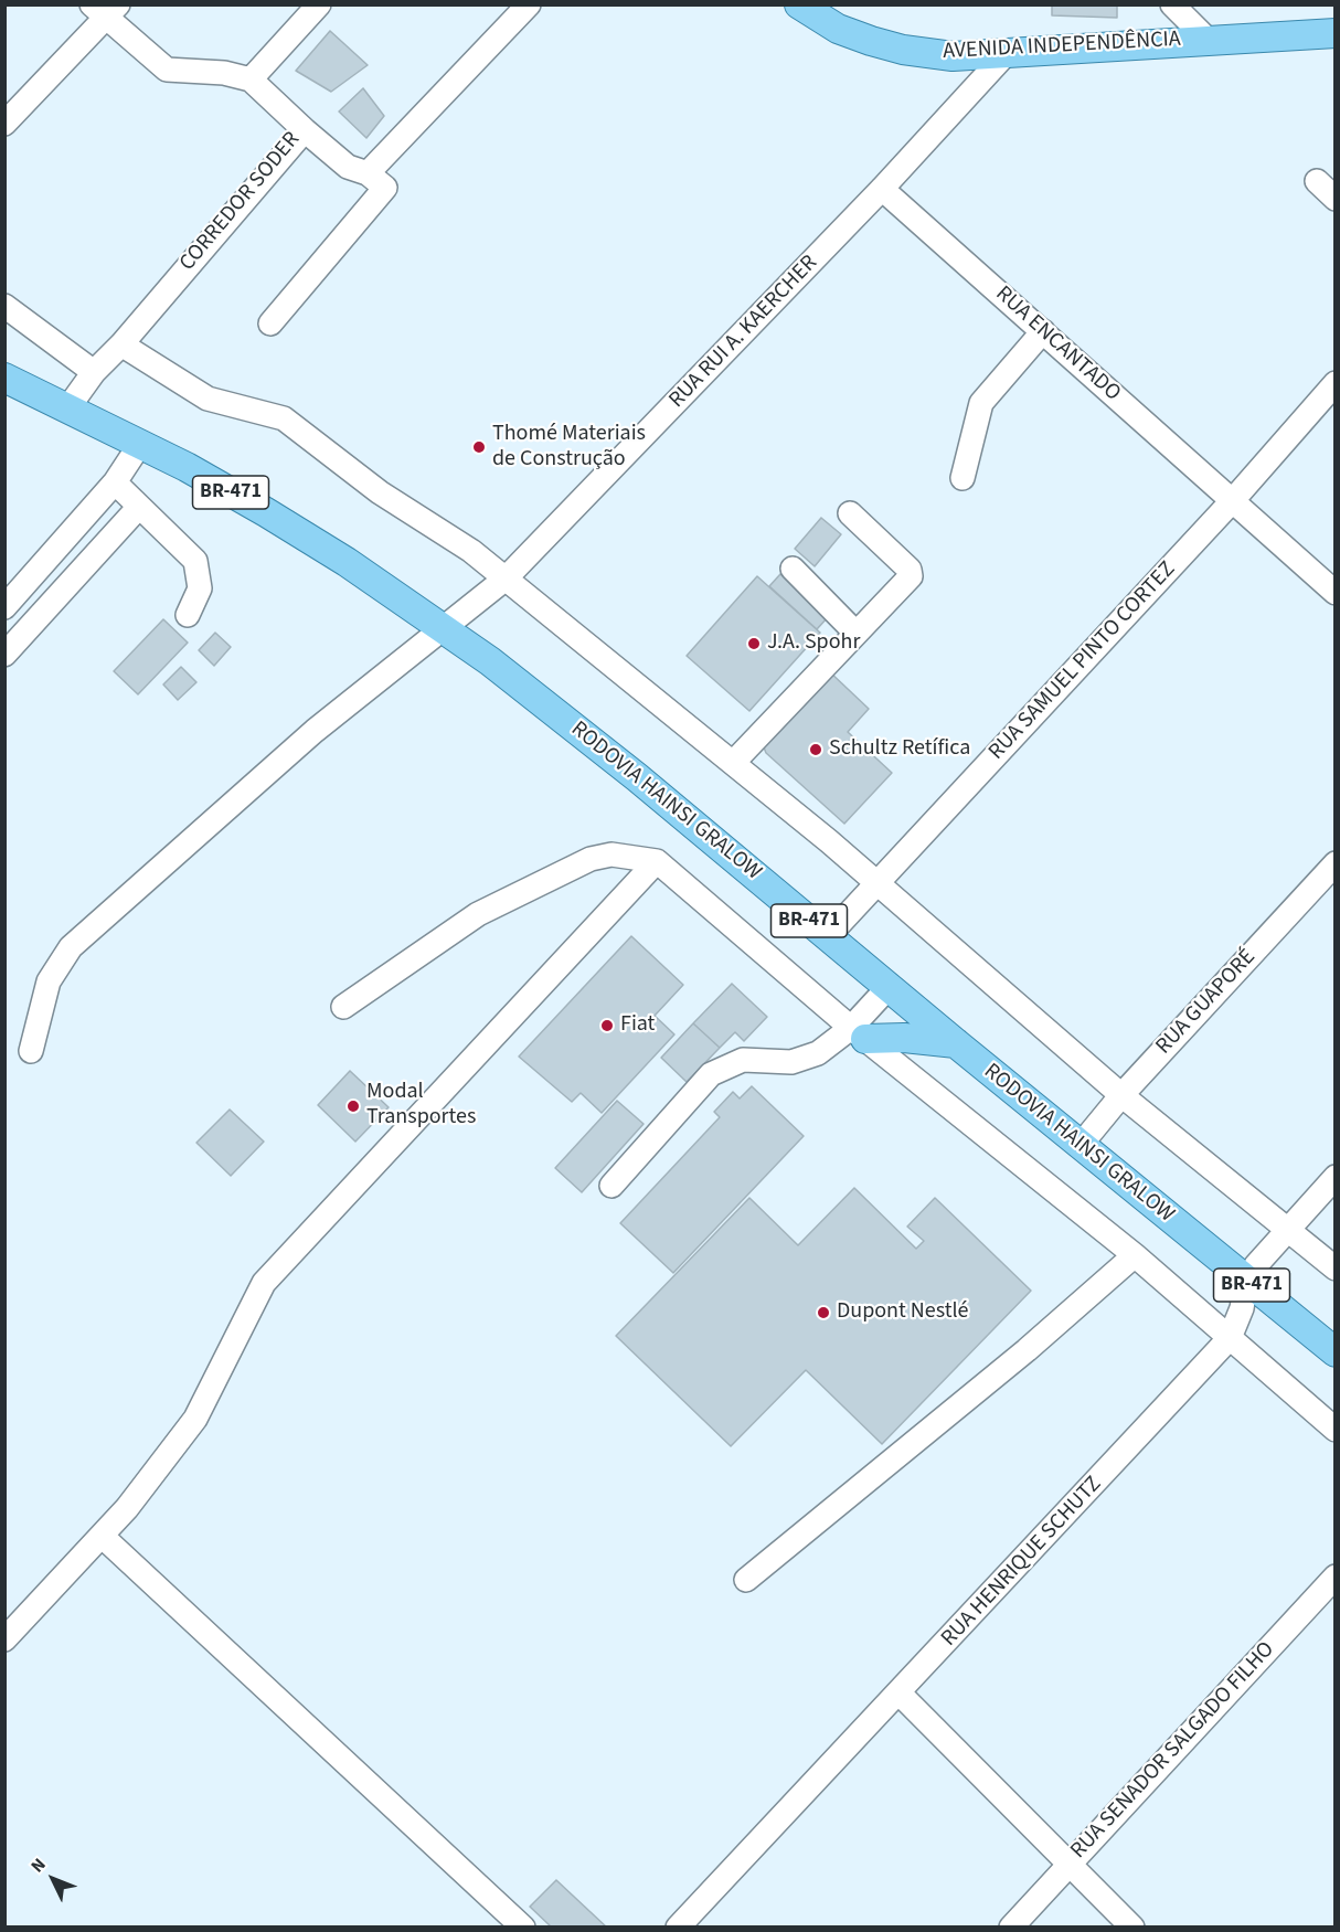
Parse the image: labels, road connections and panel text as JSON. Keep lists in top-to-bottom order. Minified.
{"streets":{"main road":["AVENIDA INDEPENDÊNCIA","BR-471","RODOVIA HAINSI GRALOW"],"street":["CORREDOR SODER","RUA RUI A. KAERCHER","RUA ENCANTADO","RUA SAMUEL PINTO CORTEZ","RUA GUAPORÉ","RUA HENRIQUE SCHUTZ","RUA SENADOR SALGADO FILHO"]},"crossings":[["AVENIDA INDEPENDÊNCIA","RUA RUI A. KAERCHER"],["CORREDOR SODER","RODOVIA HAINSI GRALOW"],["RUA RUI A. KAERCHER","RUA ENCANTADO"],["RUA RUI A. KAERCHER","RODOVIA HAINSI GRALOW"],["RUA ENCANTADO","RUA SAMUEL PINTO CORTEZ"],["RUA SAMUEL PINTO CORTEZ","RODOVIA HAINSI GRALOW"],["RODOVIA HAINSI GRALOW","RUA GUAPORÉ"],["RODOVIA HAINSI GRALOW","RUA HENRIQUE SCHUTZ"]],"places":["Thomé Materiais de Construção","J.A. Spohr","Schultz Retífica","Fiat","Modal Transportes","Dupont Nestlé"],"north":"top left"}
